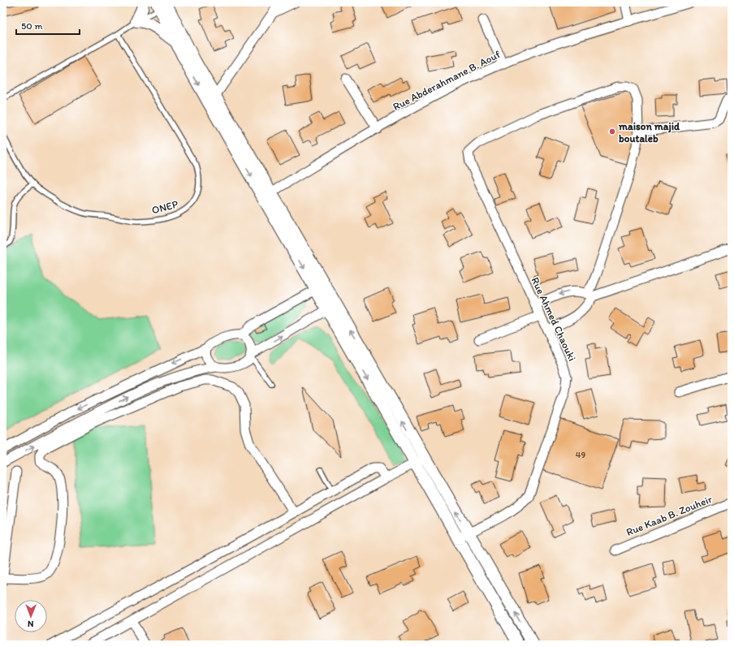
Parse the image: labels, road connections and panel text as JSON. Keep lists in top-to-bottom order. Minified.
{"streets":{"street":["Rue Abderahmane B. Aouf","Rue Ahmed Chaouki","Rue Kaab B. Zouheir"],"lane":["ONEP"]},"places":["maison majid boutaleb"],"house_numbers":["49"],"scale_bar":"50 m","north":"bottom"}
